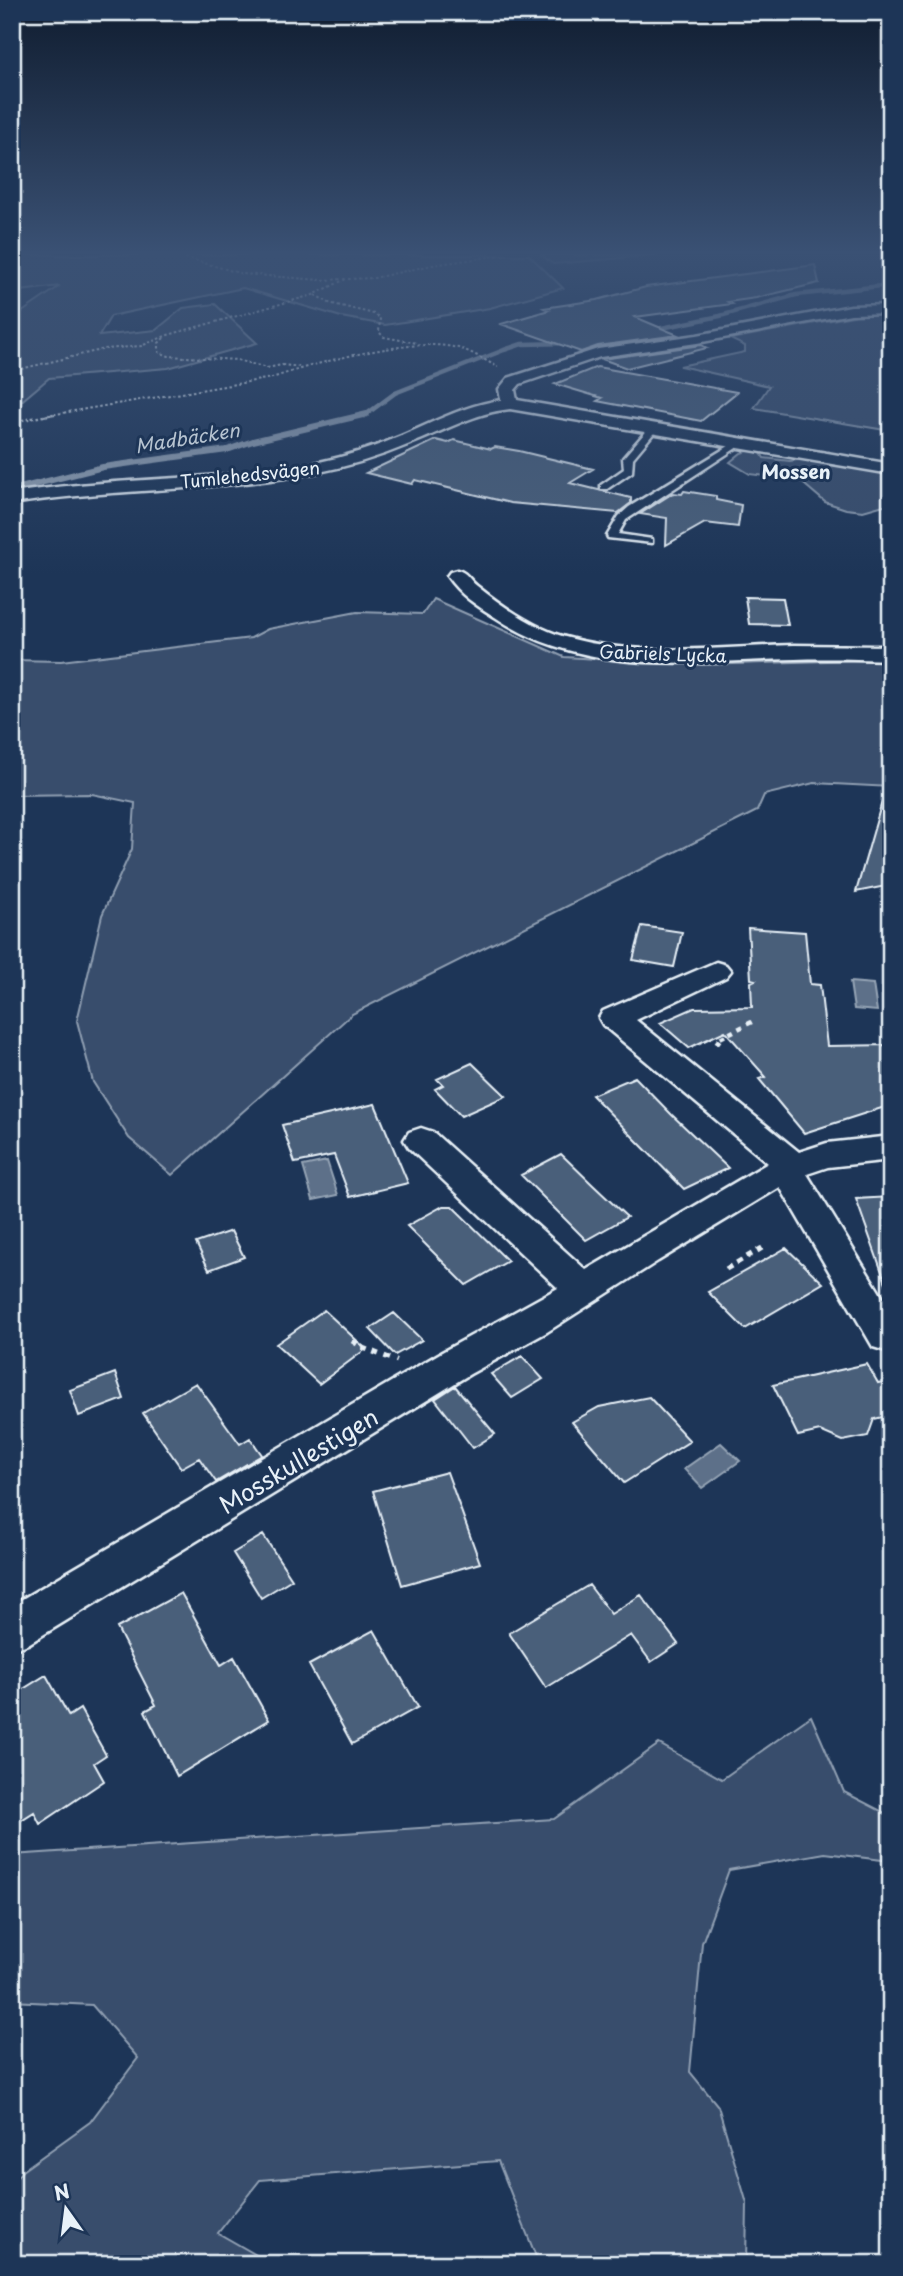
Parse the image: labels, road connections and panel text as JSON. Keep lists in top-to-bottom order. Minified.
{"streets":{"street":["Tumlehedsvägen","Gabriels Lycka","Mosskullestigen"]},"districts":["Mossen"],"water":["Madbäcken"],"north":"top"}
